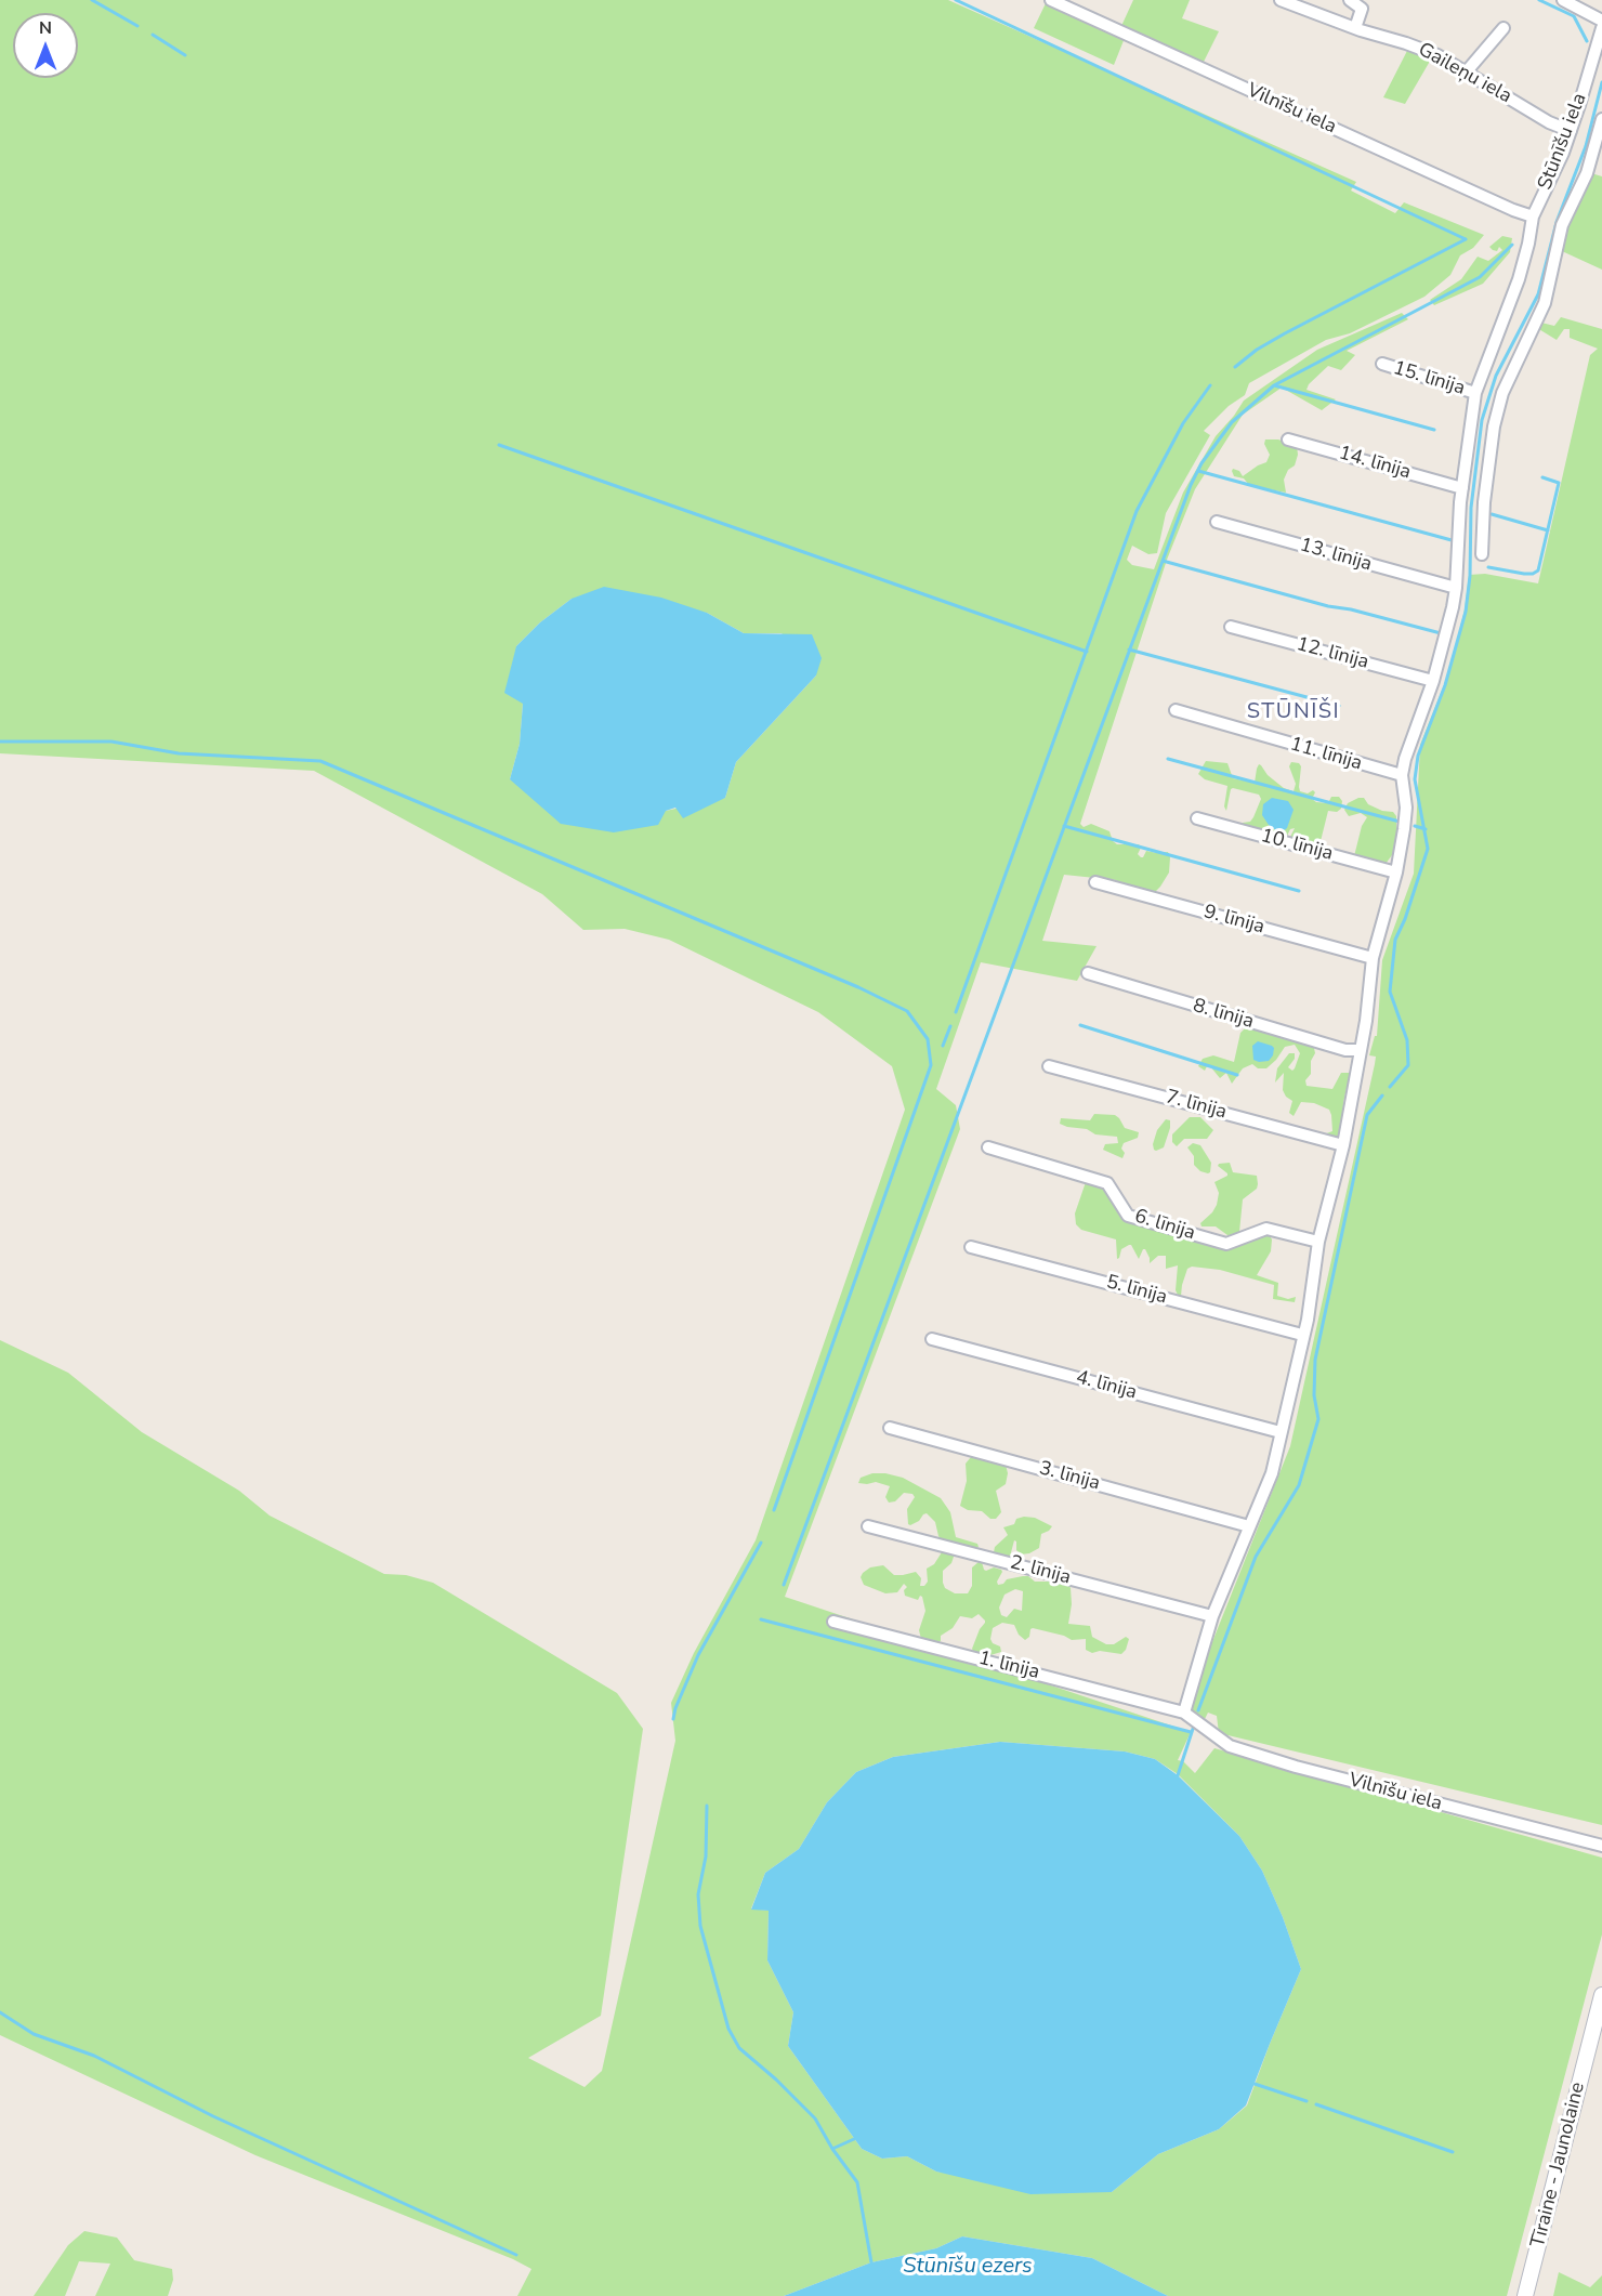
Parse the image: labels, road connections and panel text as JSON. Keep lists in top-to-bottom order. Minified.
{"streets":{"main road":["Tīraine - Jaunolaine"],"street":["Gaileņu iela","Vilnīšu iela","Stūnīšu iela","15. līnija","14. līnija","13. līnija","12. līnija","11. līnija","10. līnija","9. līnija","8. līnija","7. līnija","6. līnija","5. līnija","4. līnija","3. līnija","2. līnija","1. līnija"]},"crossings":[["Gaileņu iela","Stūnīšu iela"],["Vilnīšu iela","Stūnīšu iela"],["Vilnīšu iela","1. līnija"],["Stūnīšu iela","15. līnija"],["Stūnīšu iela","14. līnija"],["Stūnīšu iela","13. līnija"],["Stūnīšu iela","12. līnija"],["Stūnīšu iela","11. līnija"]],"districts":["STŪNĪŠI"],"water":["Stūnīšu ezers"],"north":"top"}
